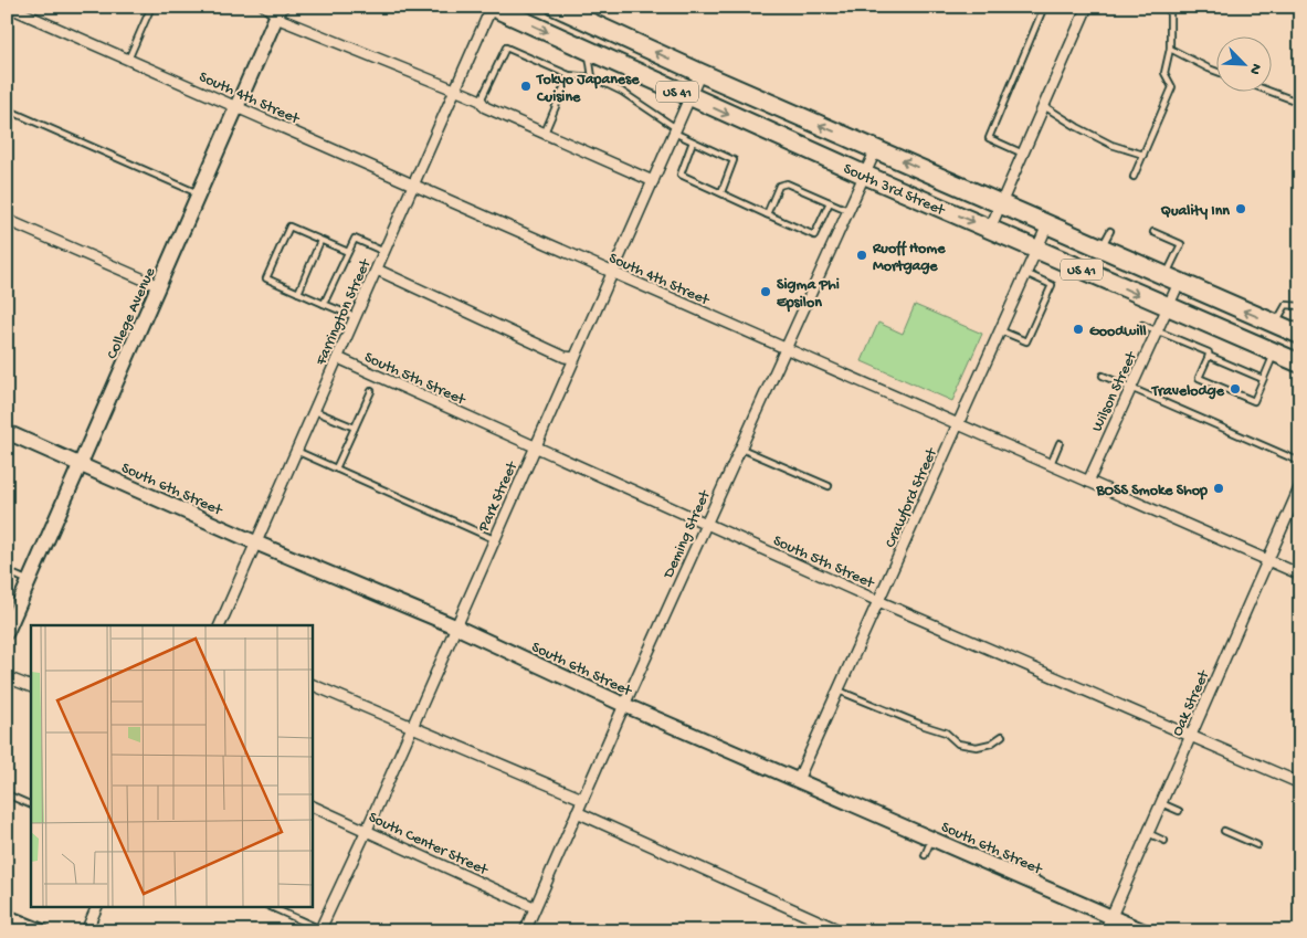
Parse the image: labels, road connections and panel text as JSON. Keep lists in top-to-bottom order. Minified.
{"streets":{"highway":["US 41","South 3rd Street"],"street":["South 4th Street","Farrington Street","College Avenue","South 5th Street","Wilson Street","South 6th Street","Park Street","Crawford Street","Deming Street","Oak Street","South Center Street"]},"crossings":[["South 4th Street","Farrington Street"],["South 4th Street","College Avenue"],["South 4th Street","Wilson Street"],["South 4th Street","Park Street"],["South 4th Street","Crawford Street"],["South 4th Street","Deming Street"],["South 4th Street","Oak Street"],["South 3rd Street","Farrington Street"],["South 3rd Street","Wilson Street"],["South 3rd Street","Park Street"],["South 3rd Street","Crawford Street"],["South 3rd Street","Deming Street"],["Farrington Street","South 5th Street"],["Farrington Street","South 6th Street"],["College Avenue","South 6th Street"],["South 5th Street","Park Street"],["South 5th Street","Crawford Street"],["South 5th Street","Deming Street"],["South 5th Street","Oak Street"],["South 6th Street","Park Street"],["South 6th Street","Crawford Street"],["South 6th Street","Deming Street"],["South 6th Street","Oak Street"],["Park Street","South Center Street"],["Deming Street","South Center Street"]],"places":["Tokyo Japanese Cuisine","Quality Inn","Ruoff Home Mortgage","Sigma Phi Epsilon","Goodwill","Travelodge","BOSS Smoke Shop"],"north":"bottom right"}
